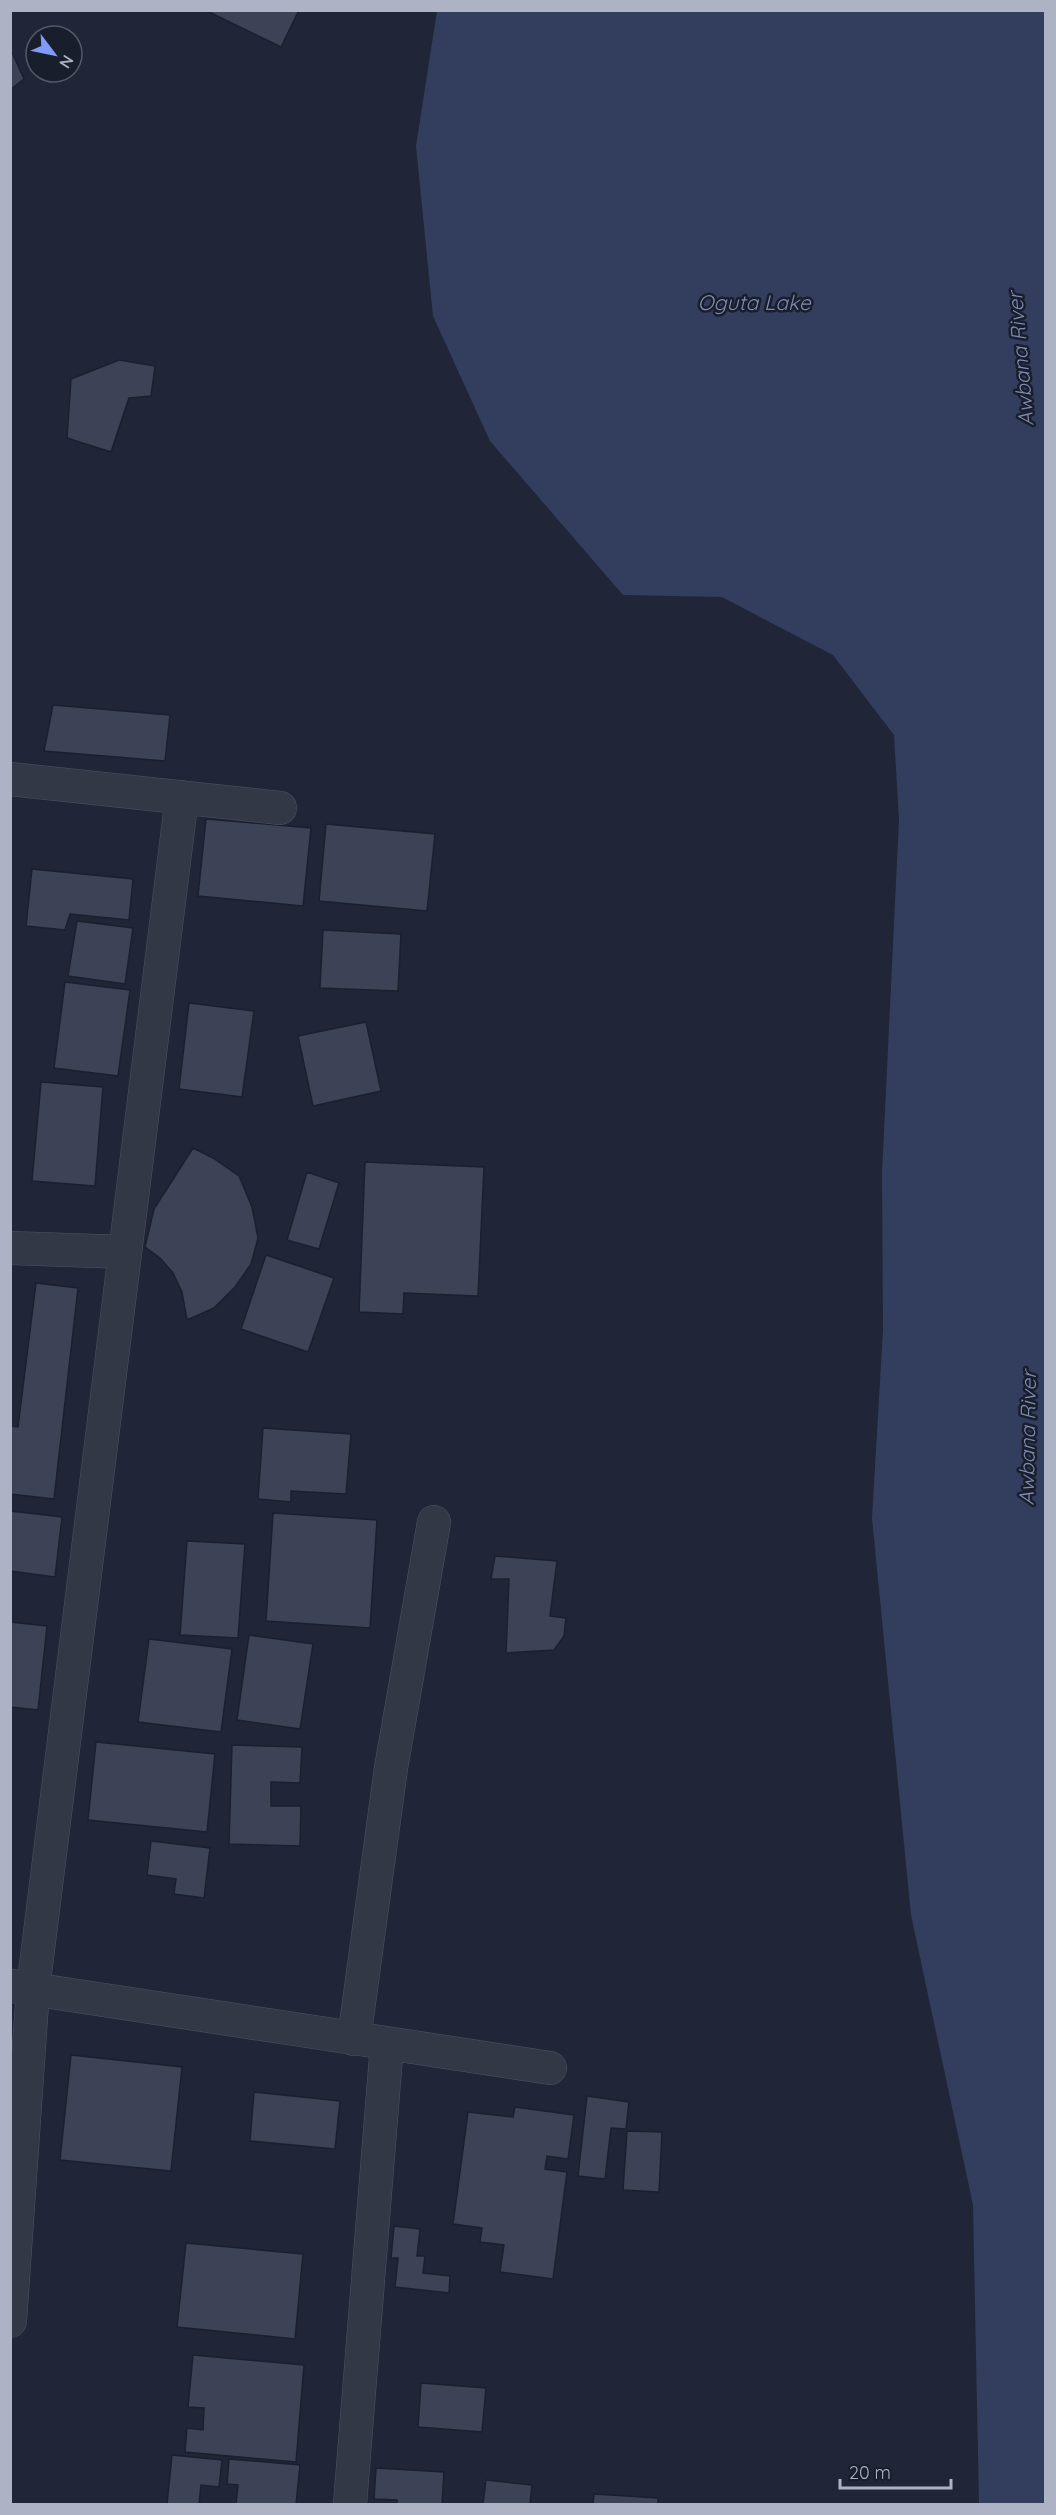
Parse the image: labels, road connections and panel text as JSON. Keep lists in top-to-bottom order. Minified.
{"water":["Oguta Lake","Awbana River"],"scale_bar":"20 m","north":"bottom right"}
